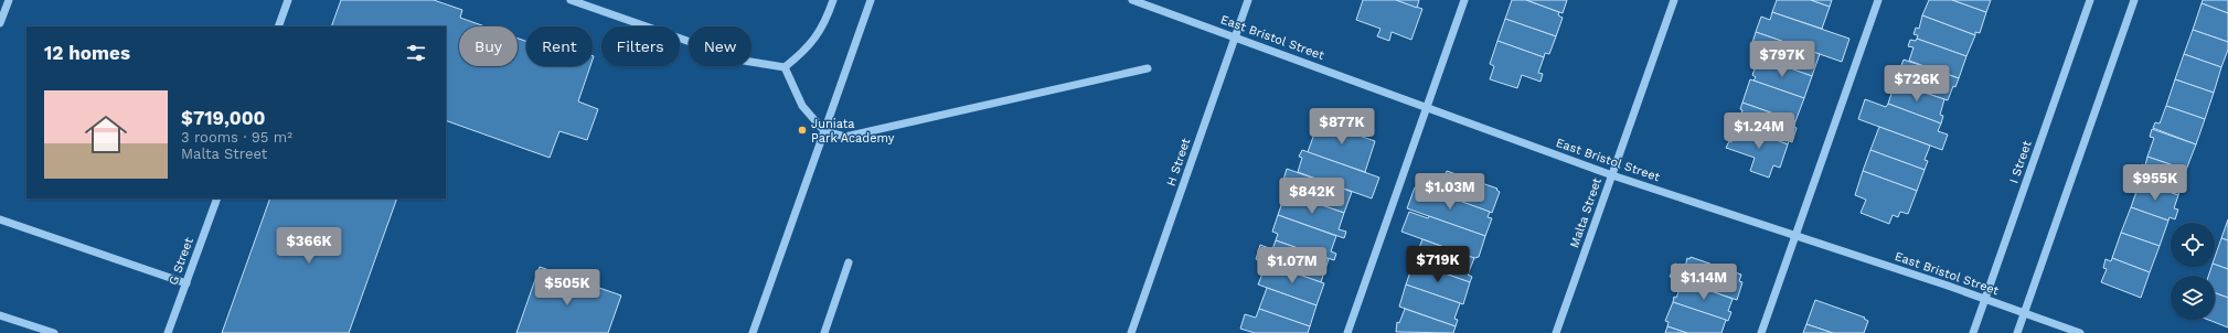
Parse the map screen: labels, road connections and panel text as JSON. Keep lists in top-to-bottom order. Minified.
{"streets":{"street":["East Bristol Street","H Street","I Street","Malta Street","G Street"]},"crossings":[["East Bristol Street","H Street"],["East Bristol Street","I Street"],["East Bristol Street","Malta Street"]],"places":["Juniata Park Academy"],"page":{"chip":["Buy","Rent","Filters","New"],"heading":"12 homes","price":["$797K","$726K","$877K","$1.24M","$955K","$1.03M","$842K","$366K","$719K","$1.07M","$1.14M","$505K"],"list":[{"name":"$719,000","note":"3 rooms · 95 m² · Malta Street"}]}}
